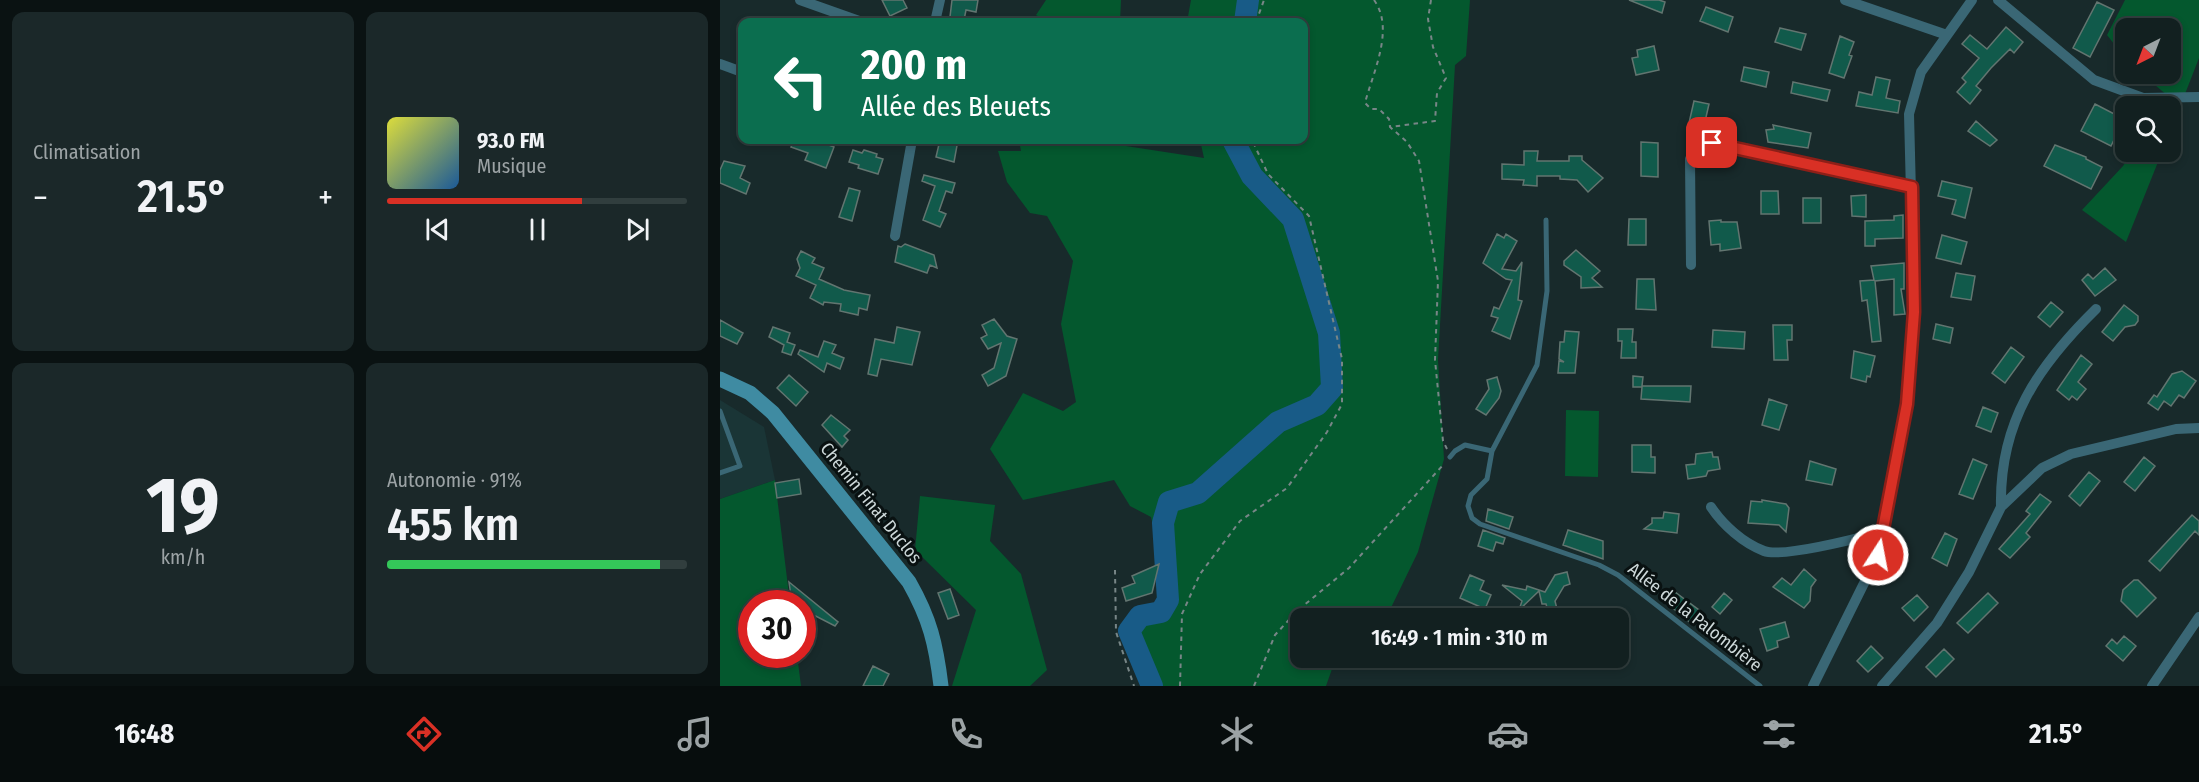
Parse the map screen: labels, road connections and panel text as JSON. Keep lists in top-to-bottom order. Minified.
{"streets":{"main road":["Chemin Finat Duclos"],"lane":["Allée de la Palombière"]},"north":"bottom left","page":{"tile":["Climatisation",["19","km/h"],["Autonomie · 91%","455 km"]],"turn":["200 m","Allée des Bleuets"],"song":["93.0 FM","Musique"],"heat":["−","21.5°","+"],"limit":"30","trip":"16:49 · 1 min · 310 m","tabs":["16:48","21.5°"]}}
